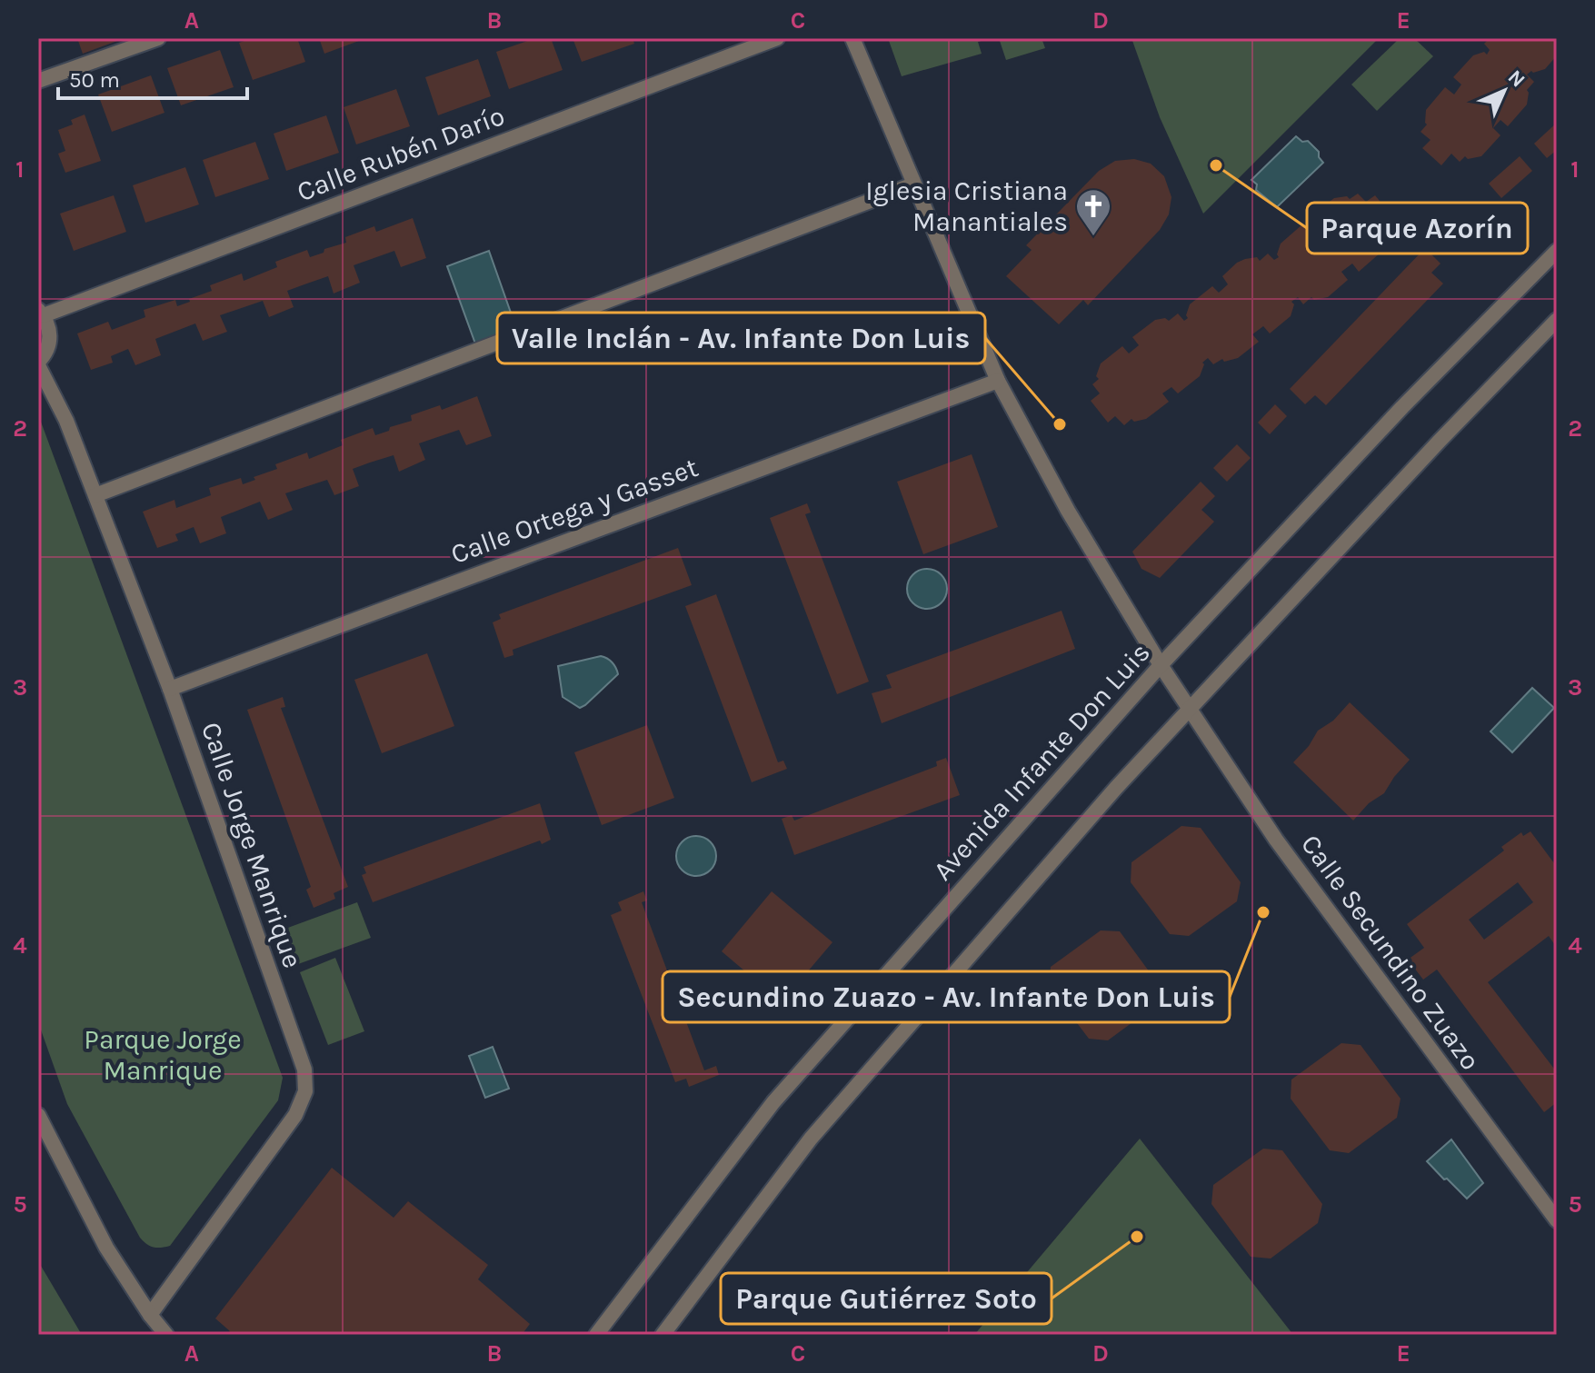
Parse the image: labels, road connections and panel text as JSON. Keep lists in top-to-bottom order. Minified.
{"streets":{"street":["Calle Rubén Darío","Calle Ortega y Gasset","Avenida Infante Don Luis","Calle Jorge Manrique","Calle Secundino Zuazo"]},"crossings":[["Calle Ortega y Gasset","Calle Jorge Manrique"],["Calle Ortega y Gasset","Calle Secundino Zuazo"],["Avenida Infante Don Luis","Calle Secundino Zuazo"]],"parks":["Parque Jorge Manrique"],"places":{"other":["Parque Azorín","Valle Inclán - Av. Infante Don Luis","Secundino Zuazo - Av. Infante Don Luis","Parque Gutiérrez Soto"],"church":["Iglesia Cristiana Manantiales"]},"scale_bar":"50 m","north":"top right","grid":{"columns":["A","B","C","D","E"],"rows":["1","2","3","4","5"]}}
